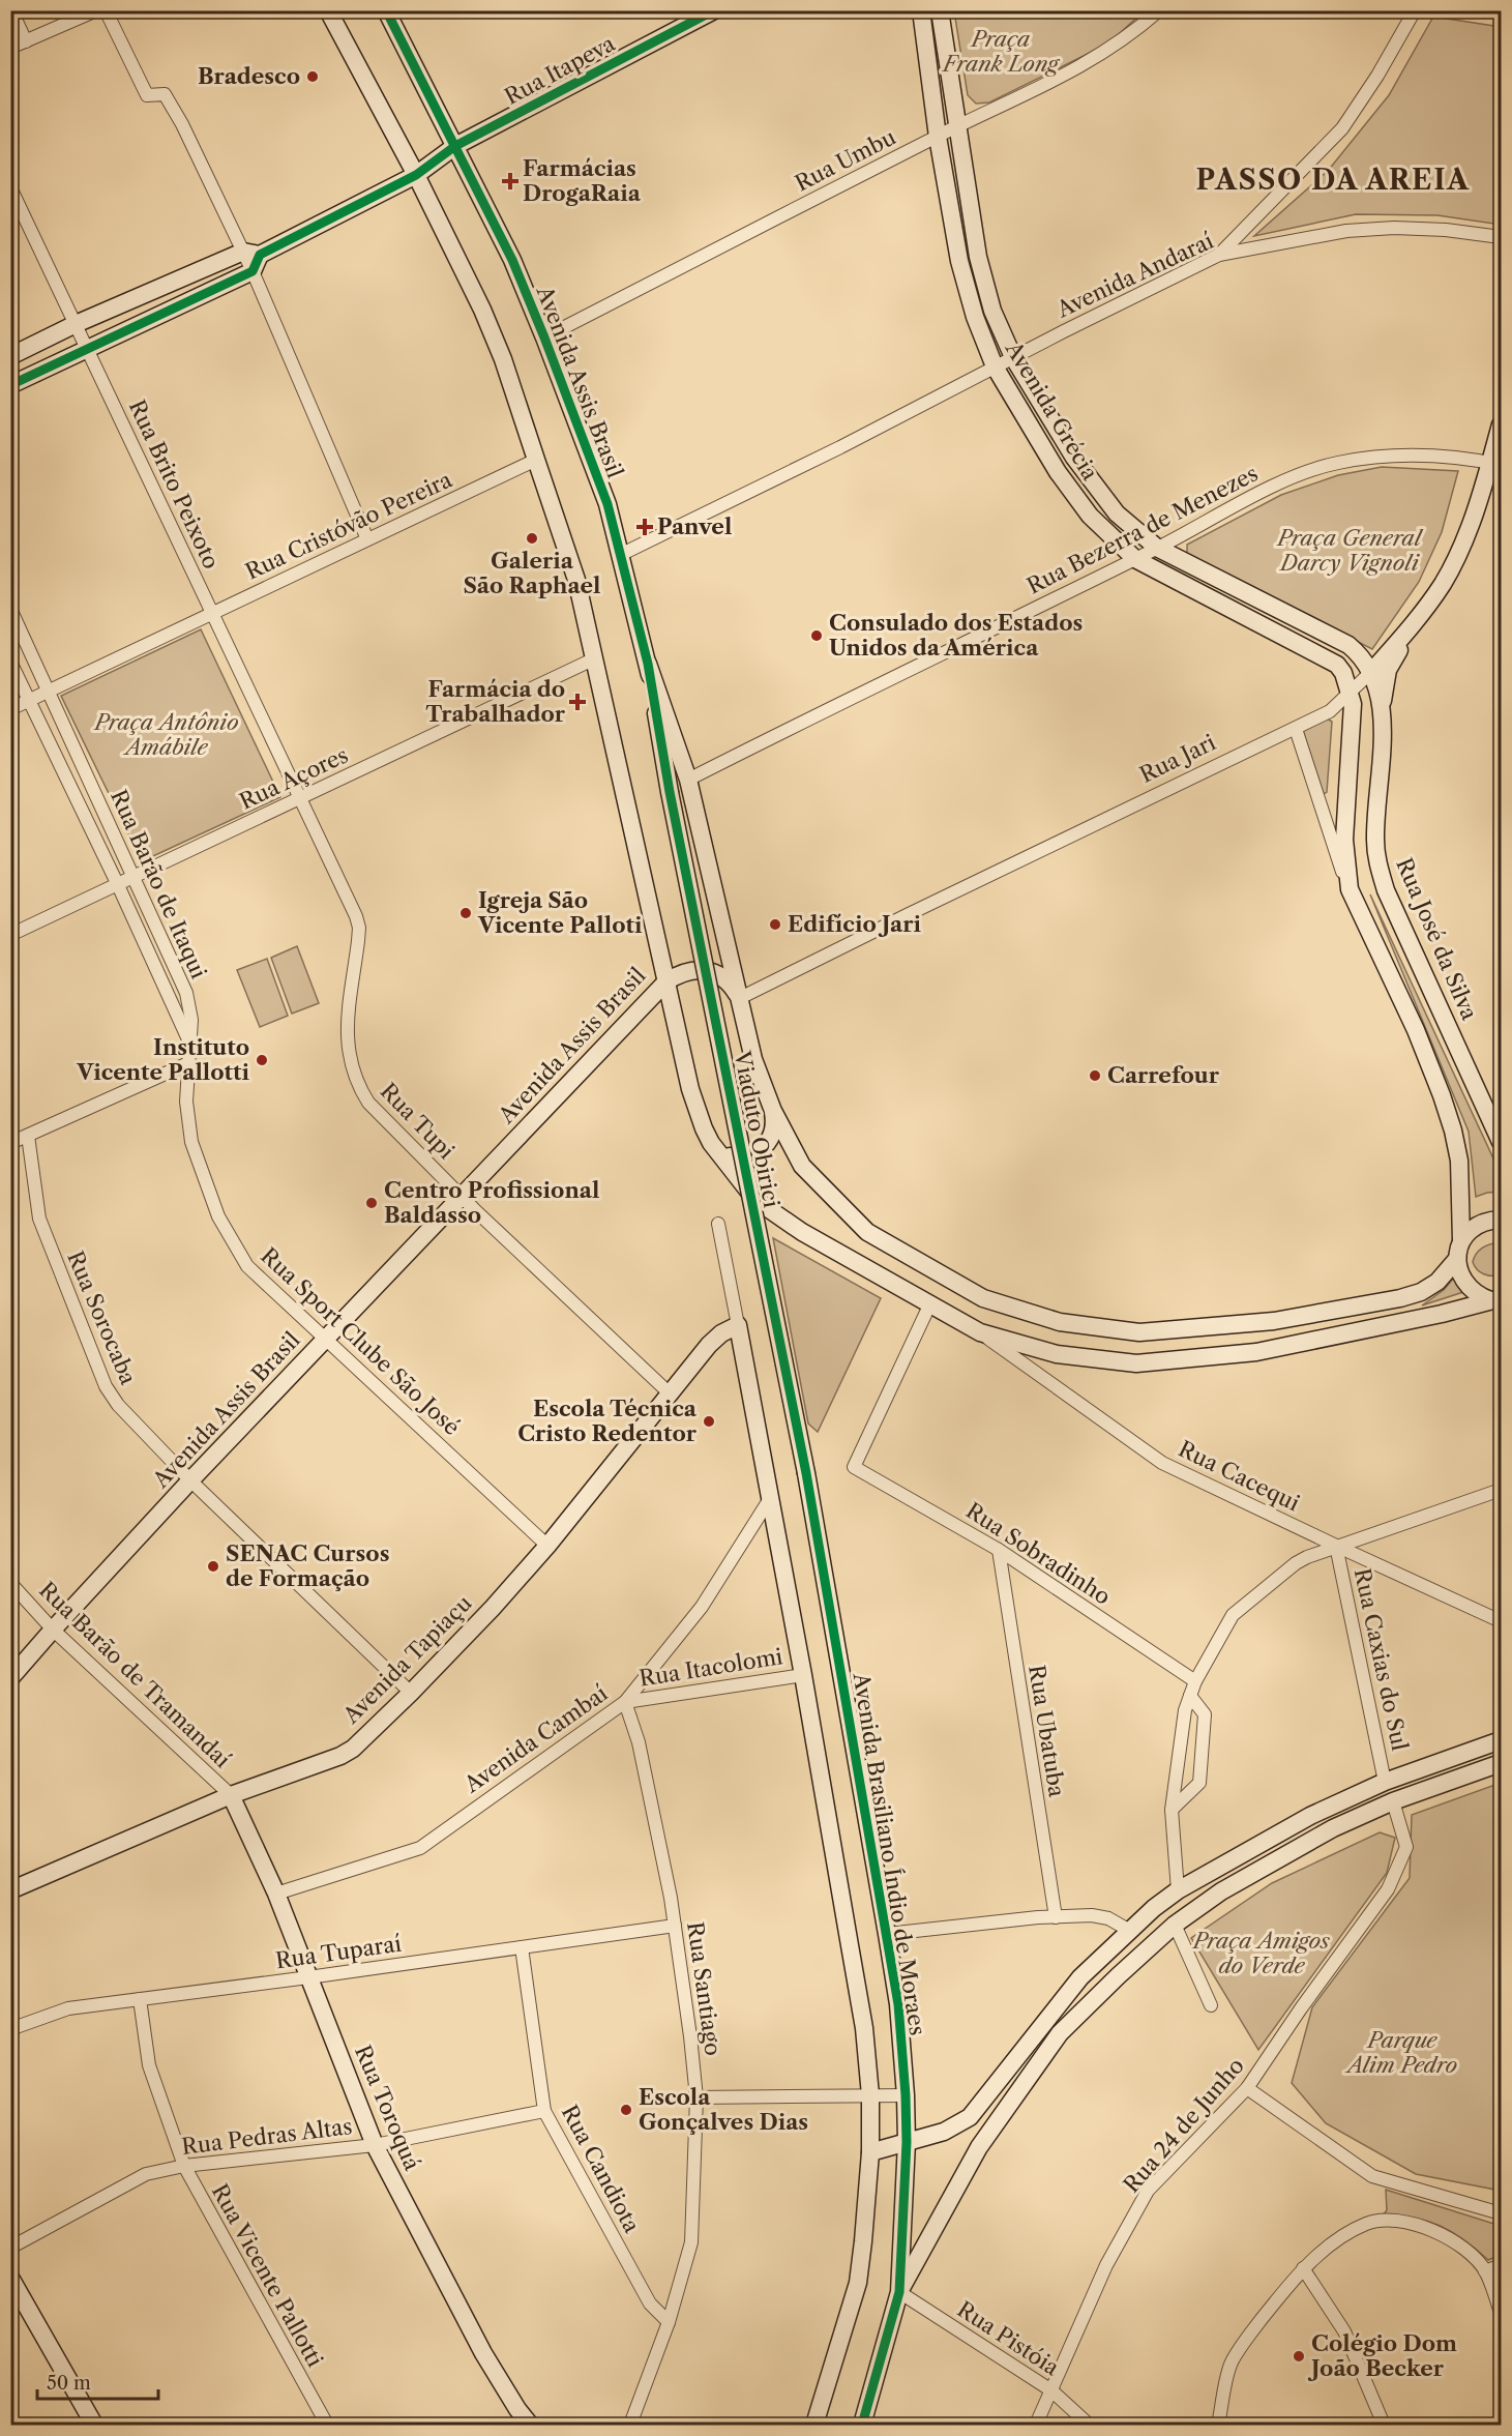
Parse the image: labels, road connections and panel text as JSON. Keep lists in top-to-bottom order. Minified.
{"streets":{"main road":["Rua Itapeva","Avenida Assis Brasil","Avenida Grécia","Rua Jari","Rua José da Silva","Viaduto Obirici","Avenida Tapiaçu","Avenida Brasiliano Índio de Moraes","Rua Toroquá"],"street":["Rua Umbu","Avenida Andaraí","Rua Brito Peixoto","Rua Cristóvão Pereira","Rua Bezerra de Menezes","Rua Açores","Rua Barão de Itaqui","Rua Tupi","Rua Sorocaba","Rua Sport Clube São José","Rua Cacequi","Rua Sobradinho","Rua Caxias do Sul","Rua Itacolomi","Rua Barão de Tramandaí","Rua Ubatuba","Avenida Cambaí","Rua Tuparaí","Rua Santiago","Rua 24 de Junho","Rua Pedras Altas","Rua Candiota","Rua Vicente Pallotti","Rua Pistóia"]},"crossings":[["Rua Itapeva","Avenida Assis Brasil"],["Rua Itapeva","Rua Brito Peixoto"],["Rua Umbu","Avenida Assis Brasil"],["Rua Umbu","Avenida Grécia"],["Avenida Andaraí","Avenida Grécia"],["Avenida Assis Brasil","Rua Cristóvão Pereira"],["Avenida Assis Brasil","Rua Bezerra de Menezes"],["Avenida Assis Brasil","Rua Jari"],["Avenida Assis Brasil","Rua Açores"],["Avenida Assis Brasil","Rua Tupi"],["Avenida Assis Brasil","Viaduto Obirici"],["Avenida Assis Brasil","Rua Sorocaba"],["Avenida Assis Brasil","Rua Sport Clube São José"],["Avenida Assis Brasil","Rua Barão de Tramandaí"],["Avenida Grécia","Rua Bezerra de Menezes"],["Avenida Grécia","Rua Jari"],["Avenida Grécia","Rua José da Silva"],["Rua Brito Peixoto","Rua Cristóvão Pereira"],["Rua Brito Peixoto","Rua Açores"],["Rua Brito Peixoto","Rua Tupi"],["Rua Cristóvão Pereira","Rua Barão de Itaqui"],["Rua Bezerra de Menezes","Rua Jari"],["Rua Jari","Rua José da Silva"],["Rua Açores","Rua Barão de Itaqui"],["Rua Açores","Rua Tupi"],["Rua Barão de Itaqui","Rua Sport Clube São José"],["Rua Tupi","Avenida Tapiaçu"],["Viaduto Obirici","Avenida Brasiliano Índio de Moraes"],["Rua Sorocaba","Avenida Tapiaçu"],["Rua Sport Clube São José","Avenida Tapiaçu"],["Rua Cacequi","Rua Caxias do Sul"],["Rua Sobradinho","Rua Ubatuba"],["Avenida Tapiaçu","Rua Barão de Tramandaí"],["Avenida Tapiaçu","Rua Toroquá"],["Rua Itacolomi","Avenida Cambaí"],["Rua Itacolomi","Rua Santiago"],["Rua Barão de Tramandaí","Rua Toroquá"],["Avenida Cambaí","Rua Santiago"],["Avenida Cambaí","Rua Toroquá"],["Avenida Brasiliano Índio de Moraes","Rua Pistóia"],["Rua Tuparaí","Rua Santiago"],["Rua Tuparaí","Rua Toroquá"],["Rua Tuparaí","Rua Candiota"],["Rua Tuparaí","Rua Vicente Pallotti"],["Rua Santiago","Rua Candiota"],["Rua Toroquá","Rua Pedras Altas"],["Rua 24 de Junho","Rua Pistóia"],["Rua Pedras Altas","Rua Candiota"],["Rua Pedras Altas","Rua Vicente Pallotti"]],"districts":["PASSO DA AREIA"],"parks":["Praça Frank Long","Praça General Darcy Vignoli","Praça Antônio Amábile","Praça Amigos do Verde","Parque Alim Pedro"],"places":{"other":["Bradesco","Galeria São Raphael","Consulado dos Estados Unidos da América","Igreja São Vicente Palloti","Edifício Jari","Instituto Vicente Pallotti","Carrefour","Centro Profissional Baldasso","Escola Técnica Cristo Redentor","SENAC Cursos de Formação","Escola Gonçalves Dias","Colégio Dom João Becker"],"health":["Farmácias DrogaRaia","Panvel","Farmácia do Trabalhador"]},"scale_bar":"50 m"}
